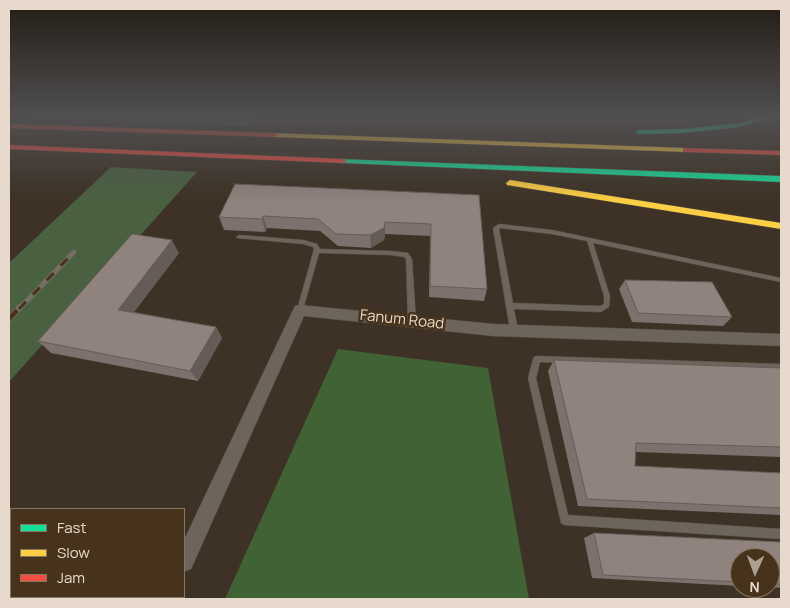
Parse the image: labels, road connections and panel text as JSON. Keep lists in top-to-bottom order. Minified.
{"streets":{"street":["Fanum Road"]},"legend":["Fast","Slow","Jam"],"north":"bottom"}
